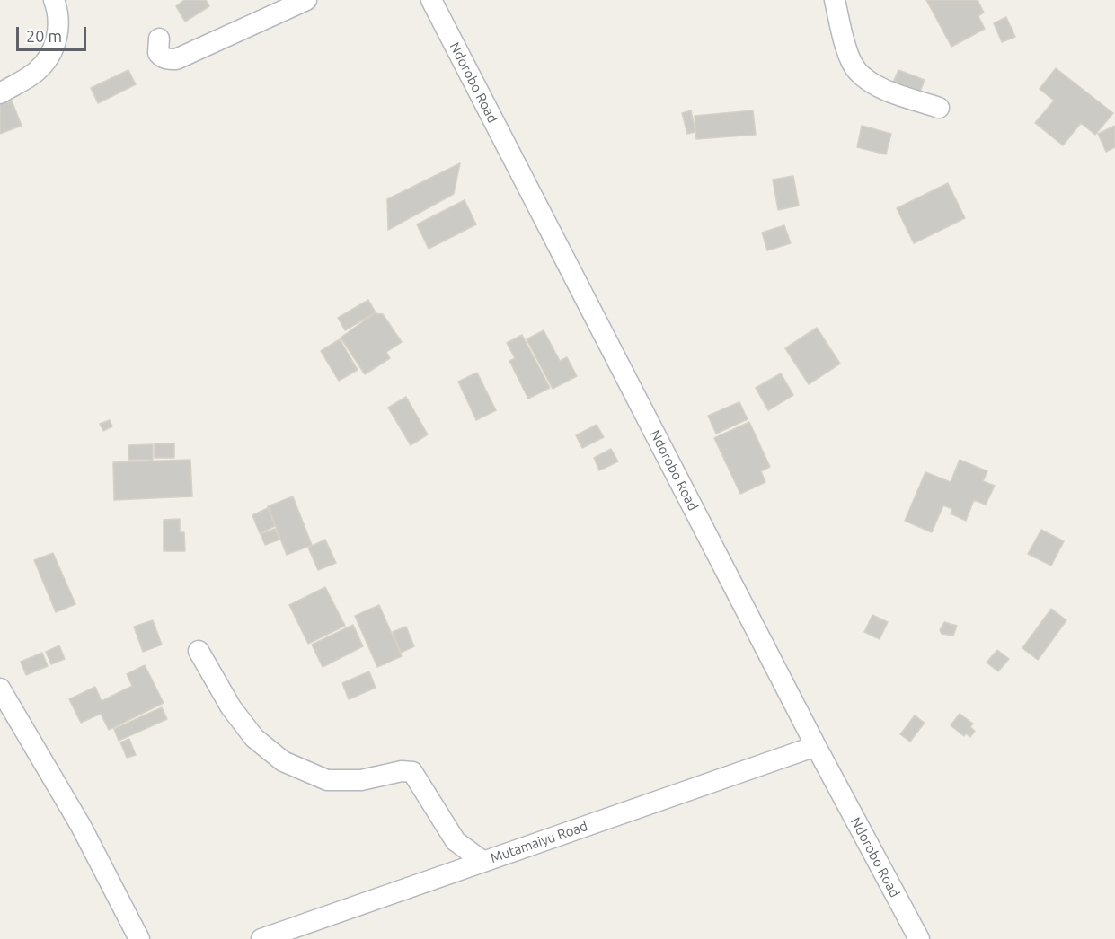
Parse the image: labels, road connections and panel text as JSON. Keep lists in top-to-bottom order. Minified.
{"streets":{"street":["Ndorobo Road","Mutamaiyu Road"]},"crossings":[["Ndorobo Road","Mutamaiyu Road"]],"scale_bar":"20 m"}
